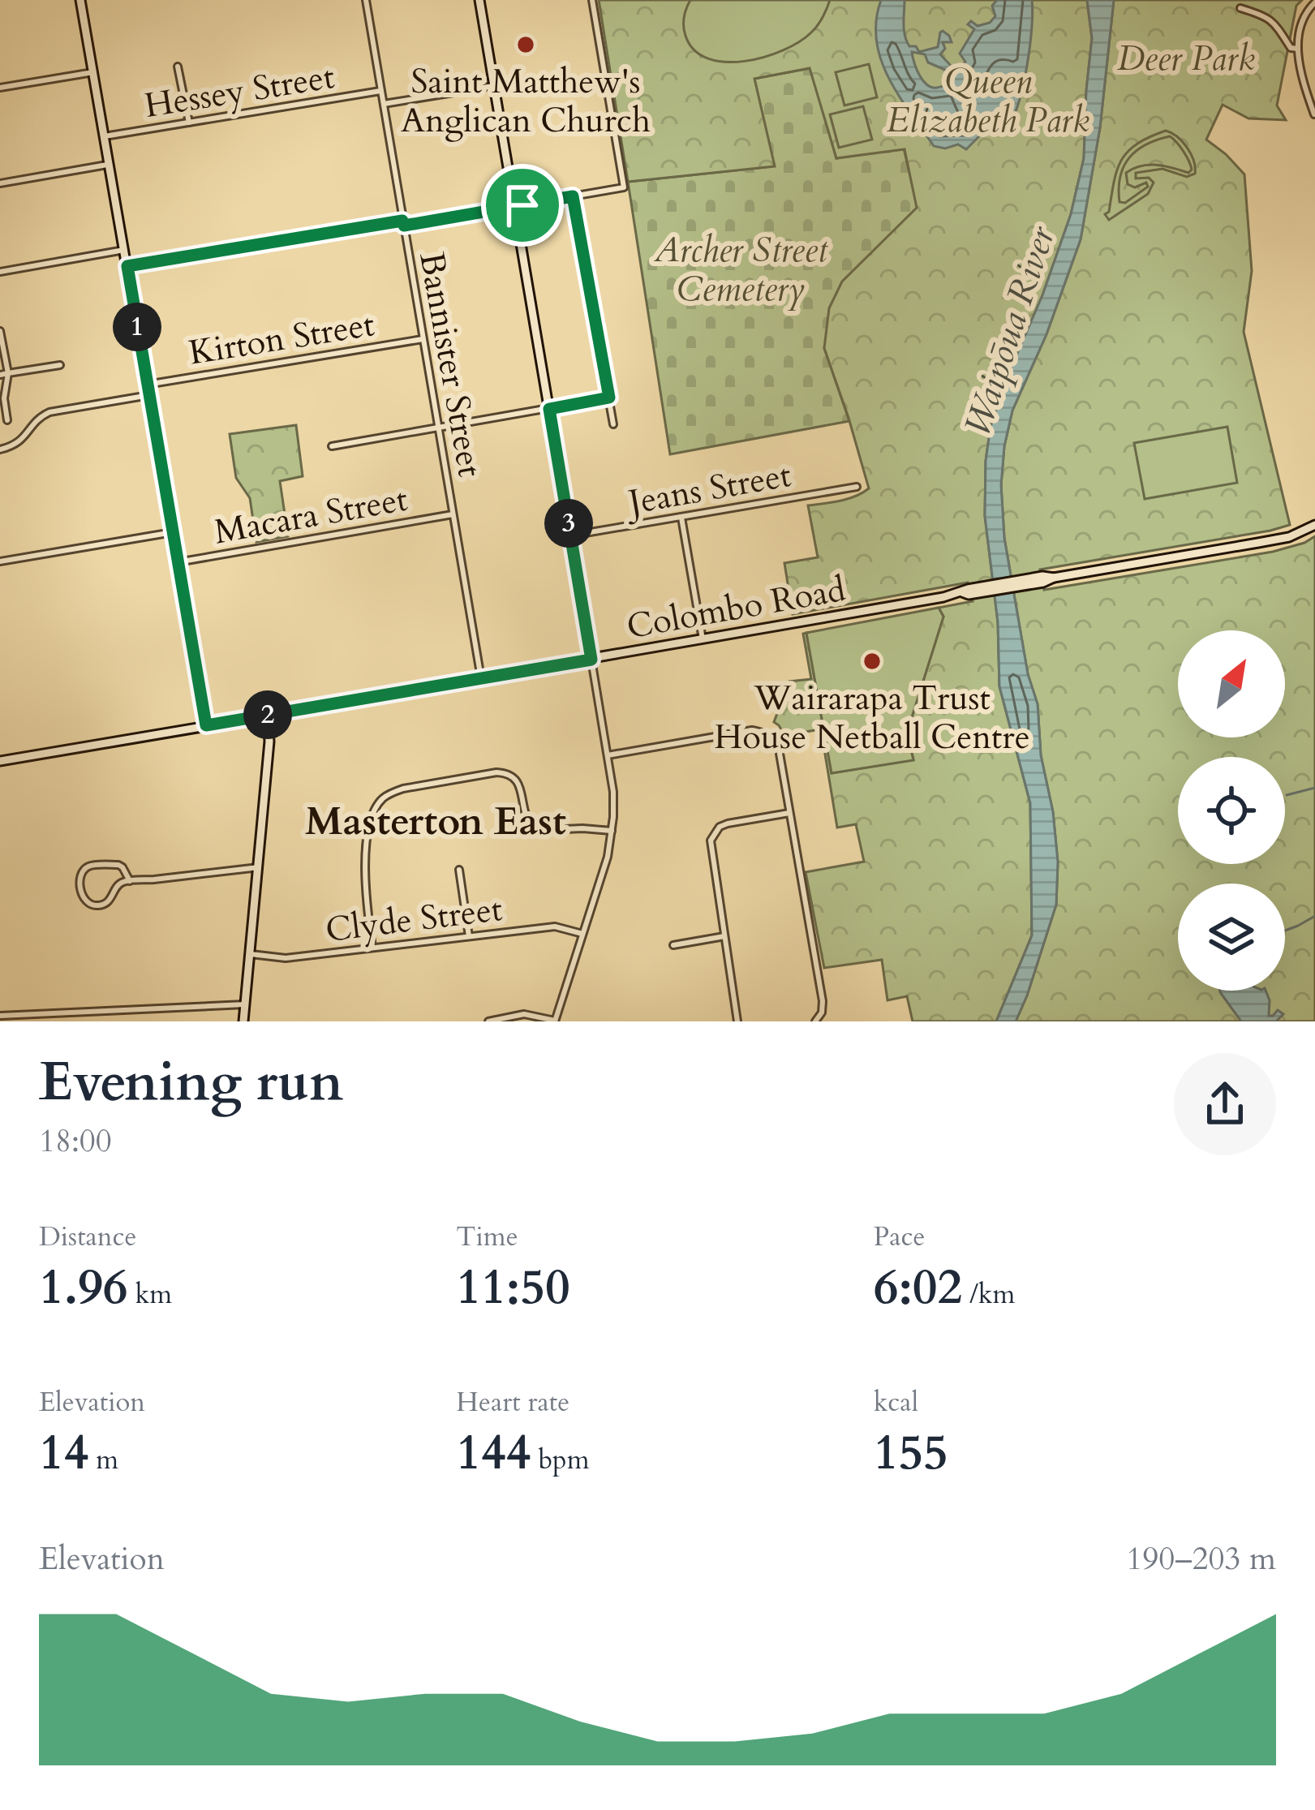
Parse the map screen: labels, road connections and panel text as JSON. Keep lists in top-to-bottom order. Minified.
{"streets":{"street":["Hessey Street","Kirton Street","Bannister Street","Jeans Street","Macara Street","Colombo Road","Clyde Street"]},"crossings":[["Hessey Street","Bannister Street"],["Kirton Street","Bannister Street"],["Bannister Street","Macara Street"],["Bannister Street","Colombo Road"]],"districts":["Masterton East"],"water":["Waipōua River"],"parks":["Deer Park","Queen Elizabeth Park","Archer Street Cemetery"],"places":["Saint Matthew's Anglican Church","Wairarapa Trust House Netball Centre"],"north":"top right","page":{"pins":["1","3","2"],"heading":["Evening run","18:00"],"stats":[["Distance","1.96 km"],["Time","11:50"],["Pace","6:02 /km"],["Elevation","14 m"],["Heart rate","144 bpm"],["kcal","155"]],"chart":["Elevation","190–203 m"]}}
